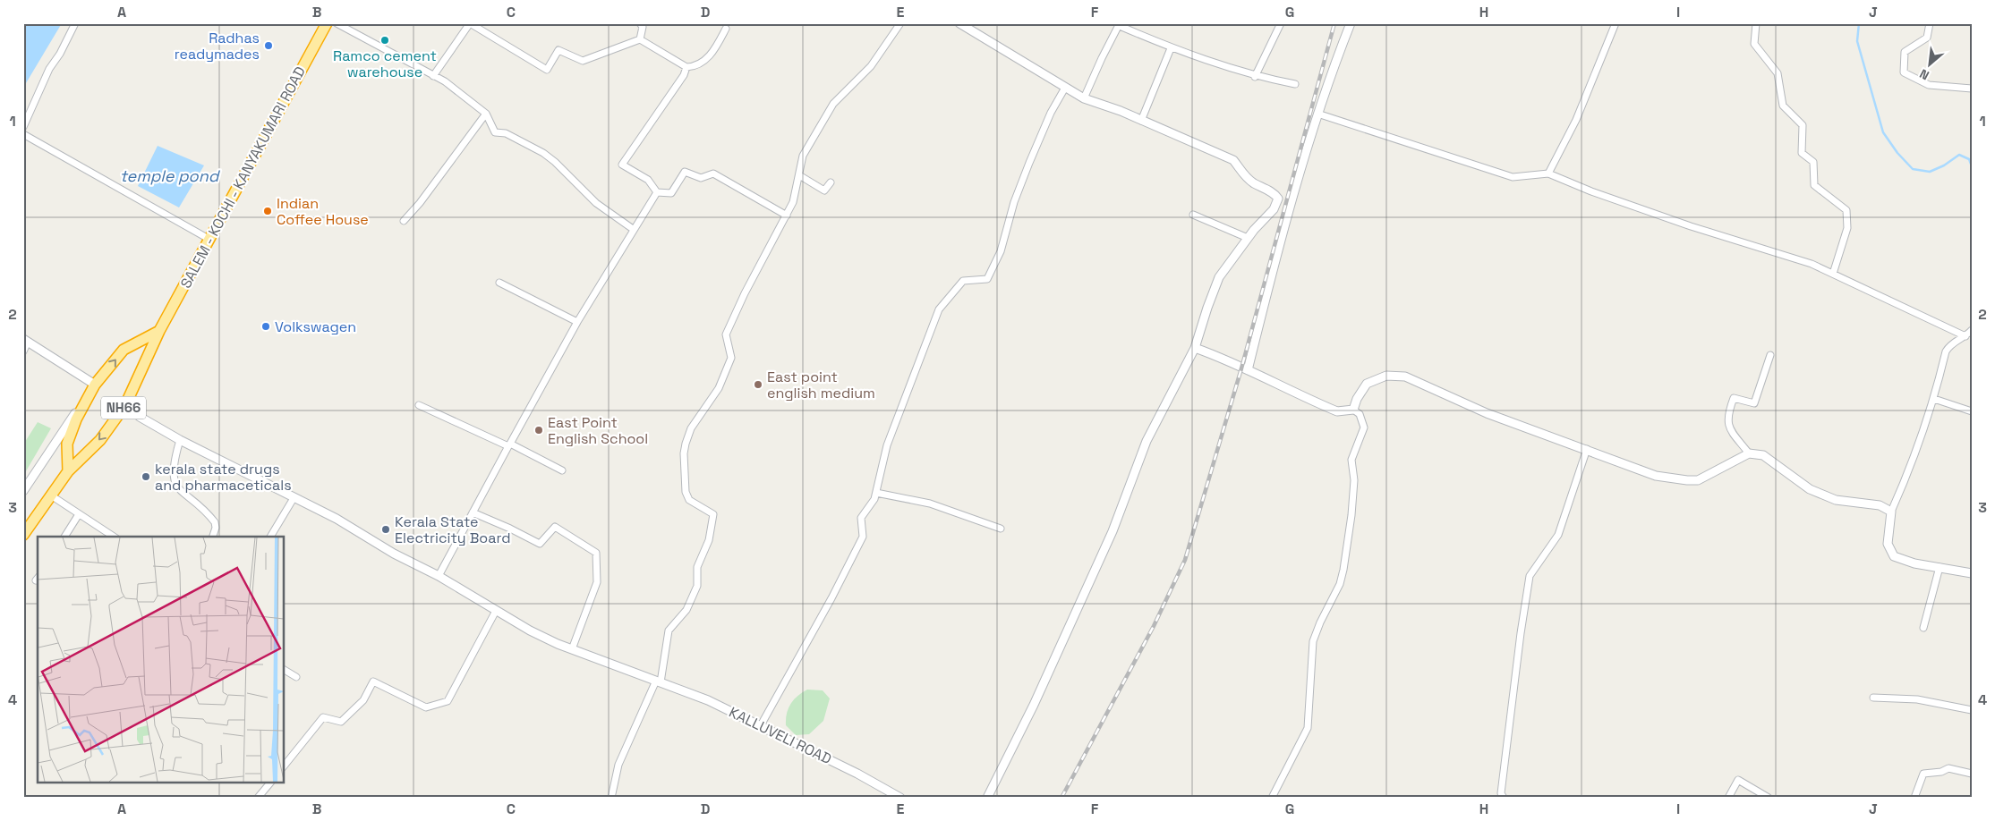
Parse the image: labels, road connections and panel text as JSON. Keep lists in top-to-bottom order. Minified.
{"streets":{"highway":["SALEM - KOCHI - KANYAKUMARI ROAD","NH66"],"street":["KALLUVELI ROAD"]},"crossings":[["SALEM - KOCHI - KANYAKUMARI ROAD","NH66"],["NH66","KALLUVELI ROAD"]],"water":["temple pond"],"places":["Ramco cement warehouse","Radhas readymades","Indian Coffee House","Volkswagen","East point english medium","East Point English School","kerala state drugs and pharmaceticals","Kerala State Electricity Board"],"north":"bottom left","grid":{"columns":["A","B","C","D","E","F","G","H","I","J"],"rows":["1","2","3","4"]}}
